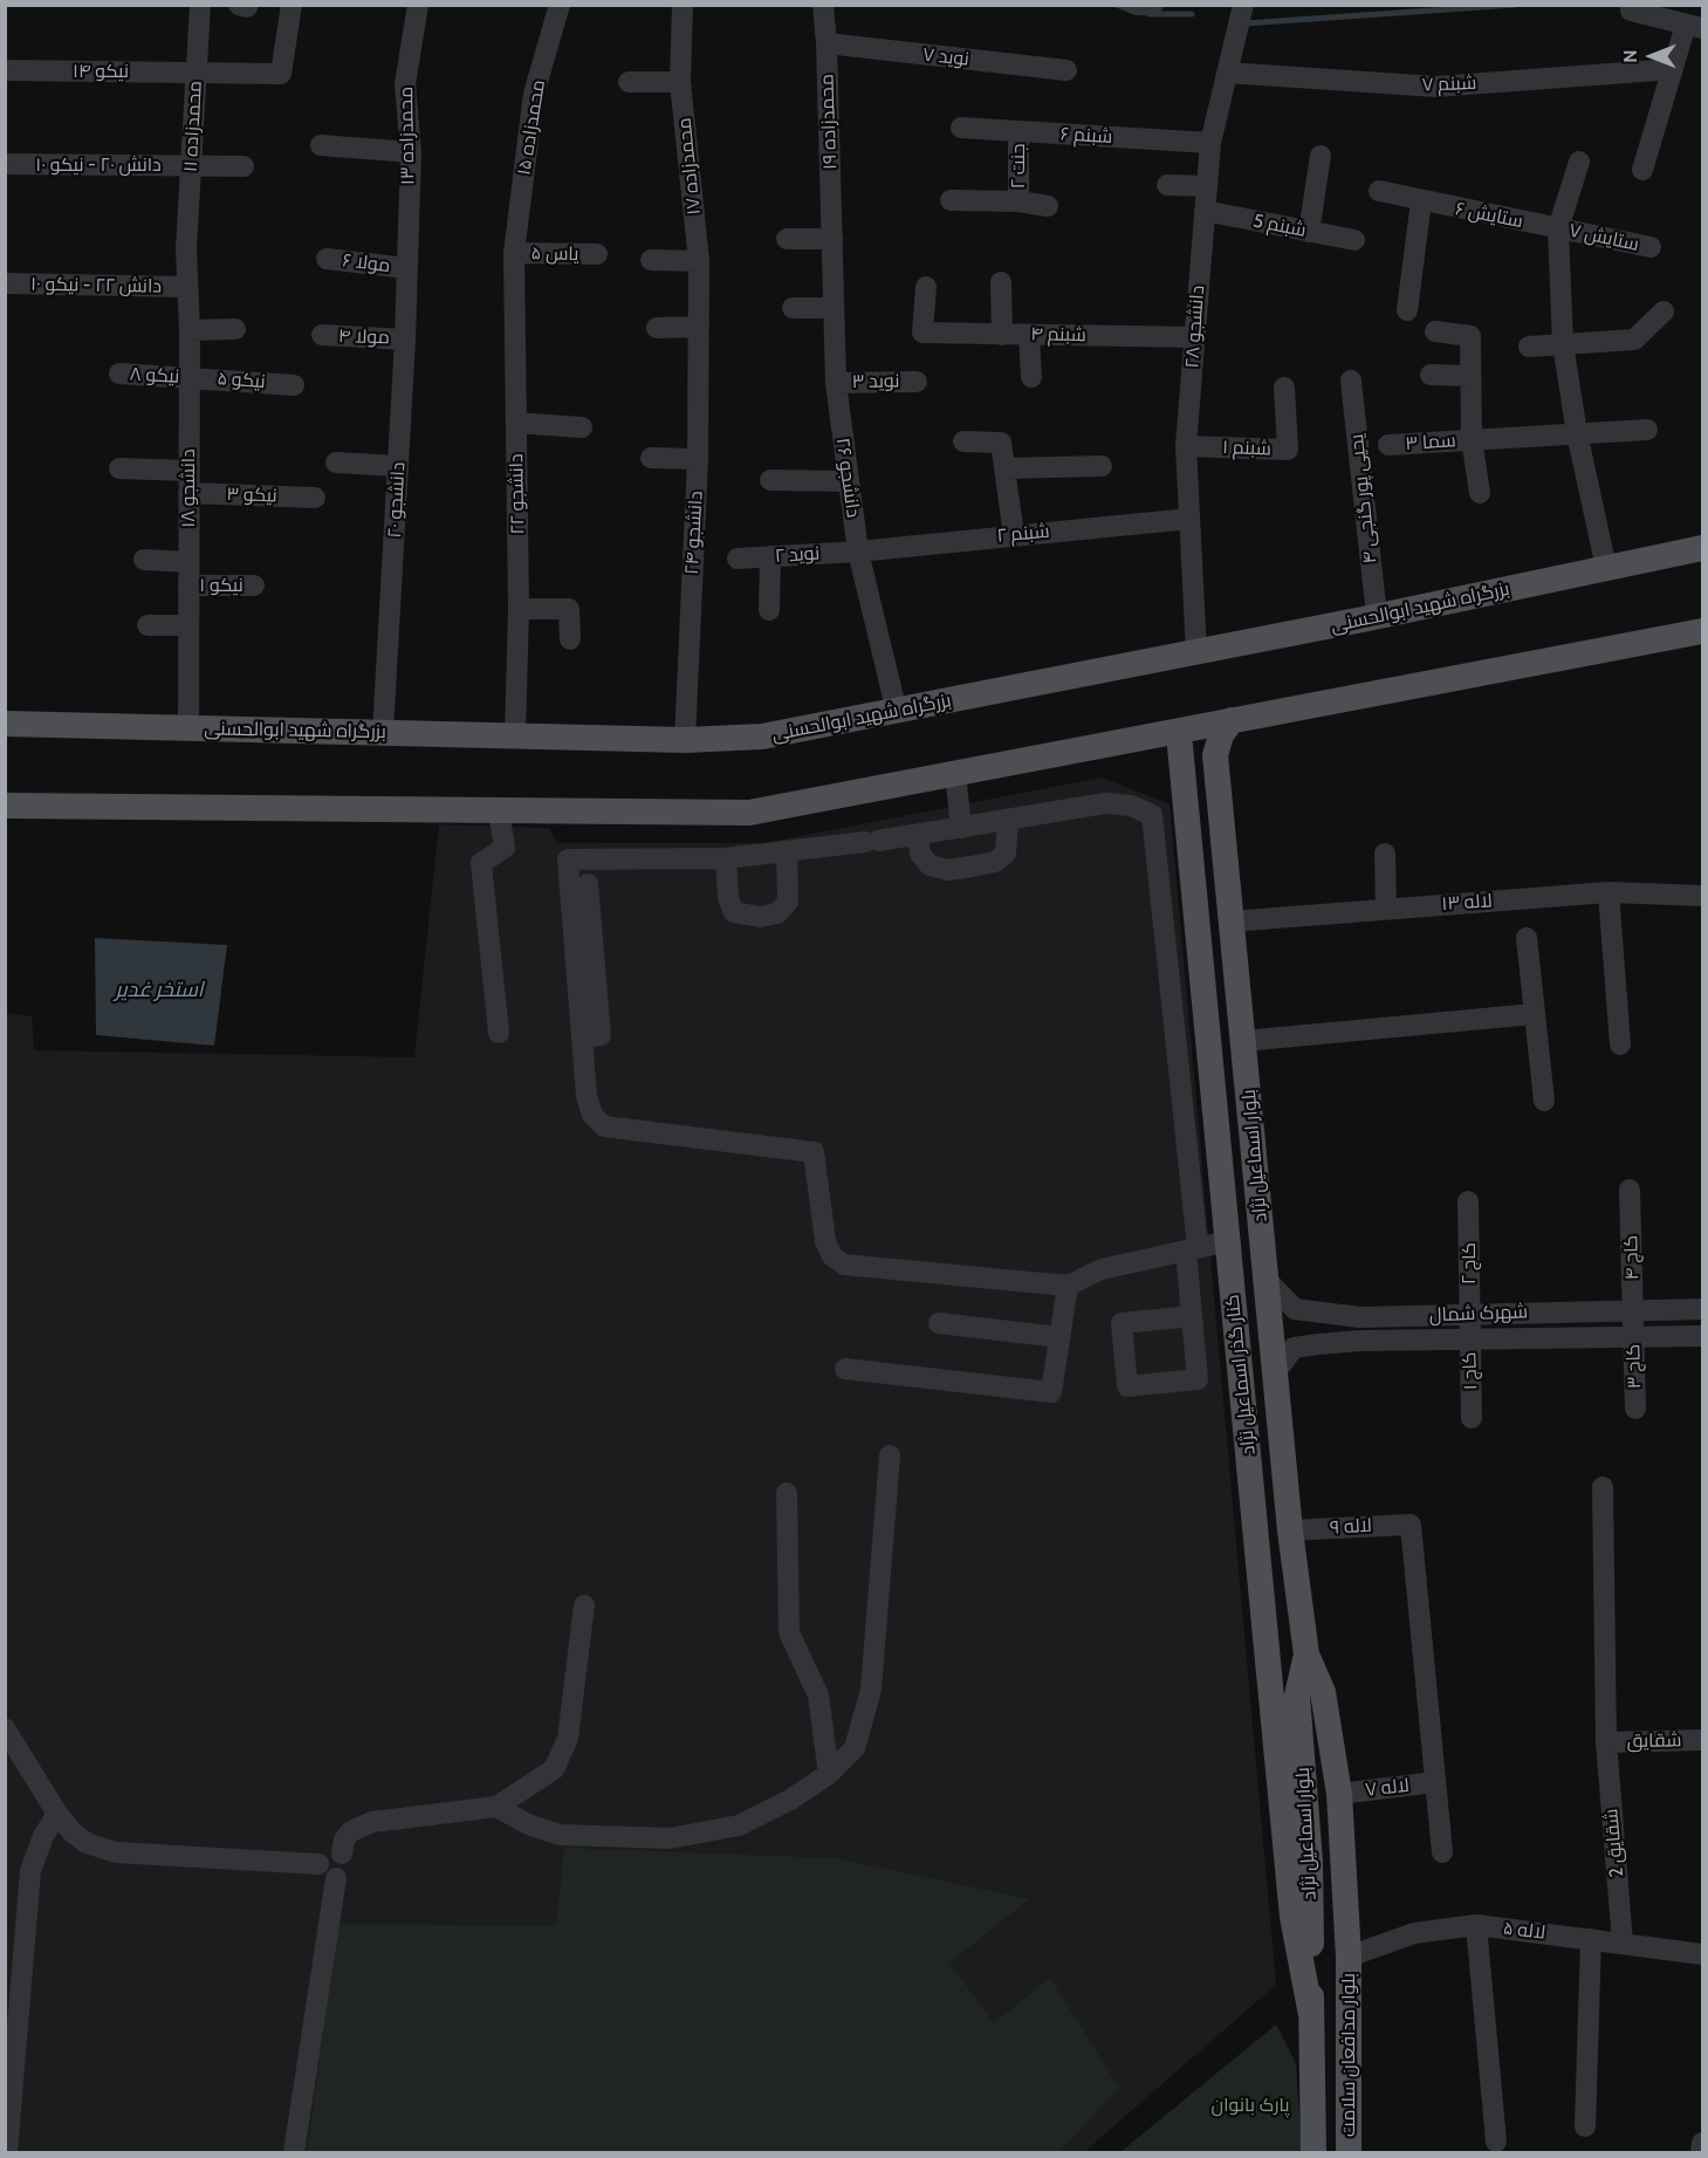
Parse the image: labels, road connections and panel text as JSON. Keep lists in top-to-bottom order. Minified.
{"streets":{"main road":["بزرگراه شهید ابوالحسنی","بلوار اسماعیل نژاد","کنار گذر اسماعیل نژاد","بلوار مدافعان سلامت"],"street":["نوید ۷","نیکو ۱۴","شبنم ۷","محمدزاده ۱۹","محمدزاده ۱۱","محمدزاده ۱۵","محمدزاده ۱۳","شبنم ۶","دانش ۲۰ - نیکو ۱۰","محمدزاده ۱۷","جنت ۲","ستایش ۶","شبنم 5","ستایش ۷","یاس ۵","مولا ۶","دانش ۲۲ - نیکو ۱۰","دانشجو ۲۸","شبنم ۴","مولا ۴","نیکو ۸","نیکو ۵","نوید ۳","سما ۳","شبنم ۱","دانشجو ۲۶","دانشجو ۱۸","دانشجو ۲۲","نیکو ۳","یحیی پور گنجی ۴","دانشجو ۲۰","دانشجو ۲۴","شبنم ۲","نوید ۲","نیکو ۱","لاله ۱۳","کاج ۴","کاج ۲","شهرک شمال","کاج ۳","کاج ۱","لاله ۹","شقايق","لاله ۷","شقايق 2","لاله ۵"]},"crossings":[["نوید ۷","محمدزاده ۱۹"],["نیکو ۱۴","محمدزاده ۱۱"],["شبنم ۷","دانشجو ۲۸"],["محمدزاده ۱۹","دانشجو ۲۶"],["محمدزاده ۱۱","دانش ۲۰ - نیکو ۱۰"],["محمدزاده ۱۱","دانشجو ۱۸"],["محمدزاده ۱۵","یاس ۵"],["محمدزاده ۱۵","دانشجو ۲۲"],["محمدزاده ۱۳","مولا ۶"],["محمدزاده ۱۳","دانشجو ۲۰"],["شبنم ۶","جنت ۲"],["شبنم ۶","دانشجو ۲۸"],["محمدزاده ۱۷","دانشجو ۲۴"],["ستایش ۶","ستایش ۷"],["شبنم 5","دانشجو ۲۸"],["یاس ۵","دانشجو ۲۲"],["مولا ۶","دانشجو ۲۰"],["دانش ۲۲ - نیکو ۱۰","دانشجو ۱۸"],["دانشجو ۲۸","شبنم ۴"],["دانشجو ۲۸","شبنم ۱"],["دانشجو ۲۸","شبنم ۲"],["دانشجو ۲۸","بزرگراه شهید ابوالحسنی"],["مولا ۴","دانشجو ۲۰"],["نیکو ۸","نیکو ۵"],["نیکو ۸","دانشجو ۱۸"],["نیکو ۵","دانشجو ۱۸"],["نوید ۳","دانشجو ۲۶"],["دانشجو ۲۶","شبنم ۲"],["دانشجو ۲۶","نوید ۲"],["دانشجو ۲۶","بزرگراه شهید ابوالحسنی"],["دانشجو ۱۸","نیکو ۳"],["دانشجو ۱۸","نیکو ۱"],["دانشجو ۱۸","بزرگراه شهید ابوالحسنی"],["دانشجو ۲۲","بزرگراه شهید ابوالحسنی"],["یحیی پور گنجی ۴","بزرگراه شهید ابوالحسنی"],["دانشجو ۲۰","بزرگراه شهید ابوالحسنی"],["دانشجو ۲۴","بزرگراه شهید ابوالحسنی"],["شبنم ۲","نوید ۲"],["لاله ۱۳","بلوار اسماعیل نژاد"],["بلوار اسماعیل نژاد","شهرک شمال"],["بلوار اسماعیل نژاد","کنار گذر اسماعیل نژاد"],["بلوار اسماعیل نژاد","لاله ۹"],["بلوار اسماعیل نژاد","لاله ۷"],["بلوار اسماعیل نژاد","لاله ۵"],["بلوار اسماعیل نژاد","بلوار مدافعان سلامت"],["کاج ۴","شهرک شمال"],["کاج ۴","کاج ۳"],["کاج ۲","شهرک شمال"],["کاج ۲","کاج ۱"],["شهرک شمال","کاج ۳"],["شهرک شمال","کاج ۱"],["کنار گذر اسماعیل نژاد","بلوار مدافعان سلامت"],["لاله ۹","لاله ۷"],["شقايق","شقايق 2"],["شقايق 2","لاله ۵"],["لاله ۵","بلوار مدافعان سلامت"]],"water":["استخر غدیر"],"parks":["پارک بانوان"],"north":"left"}
